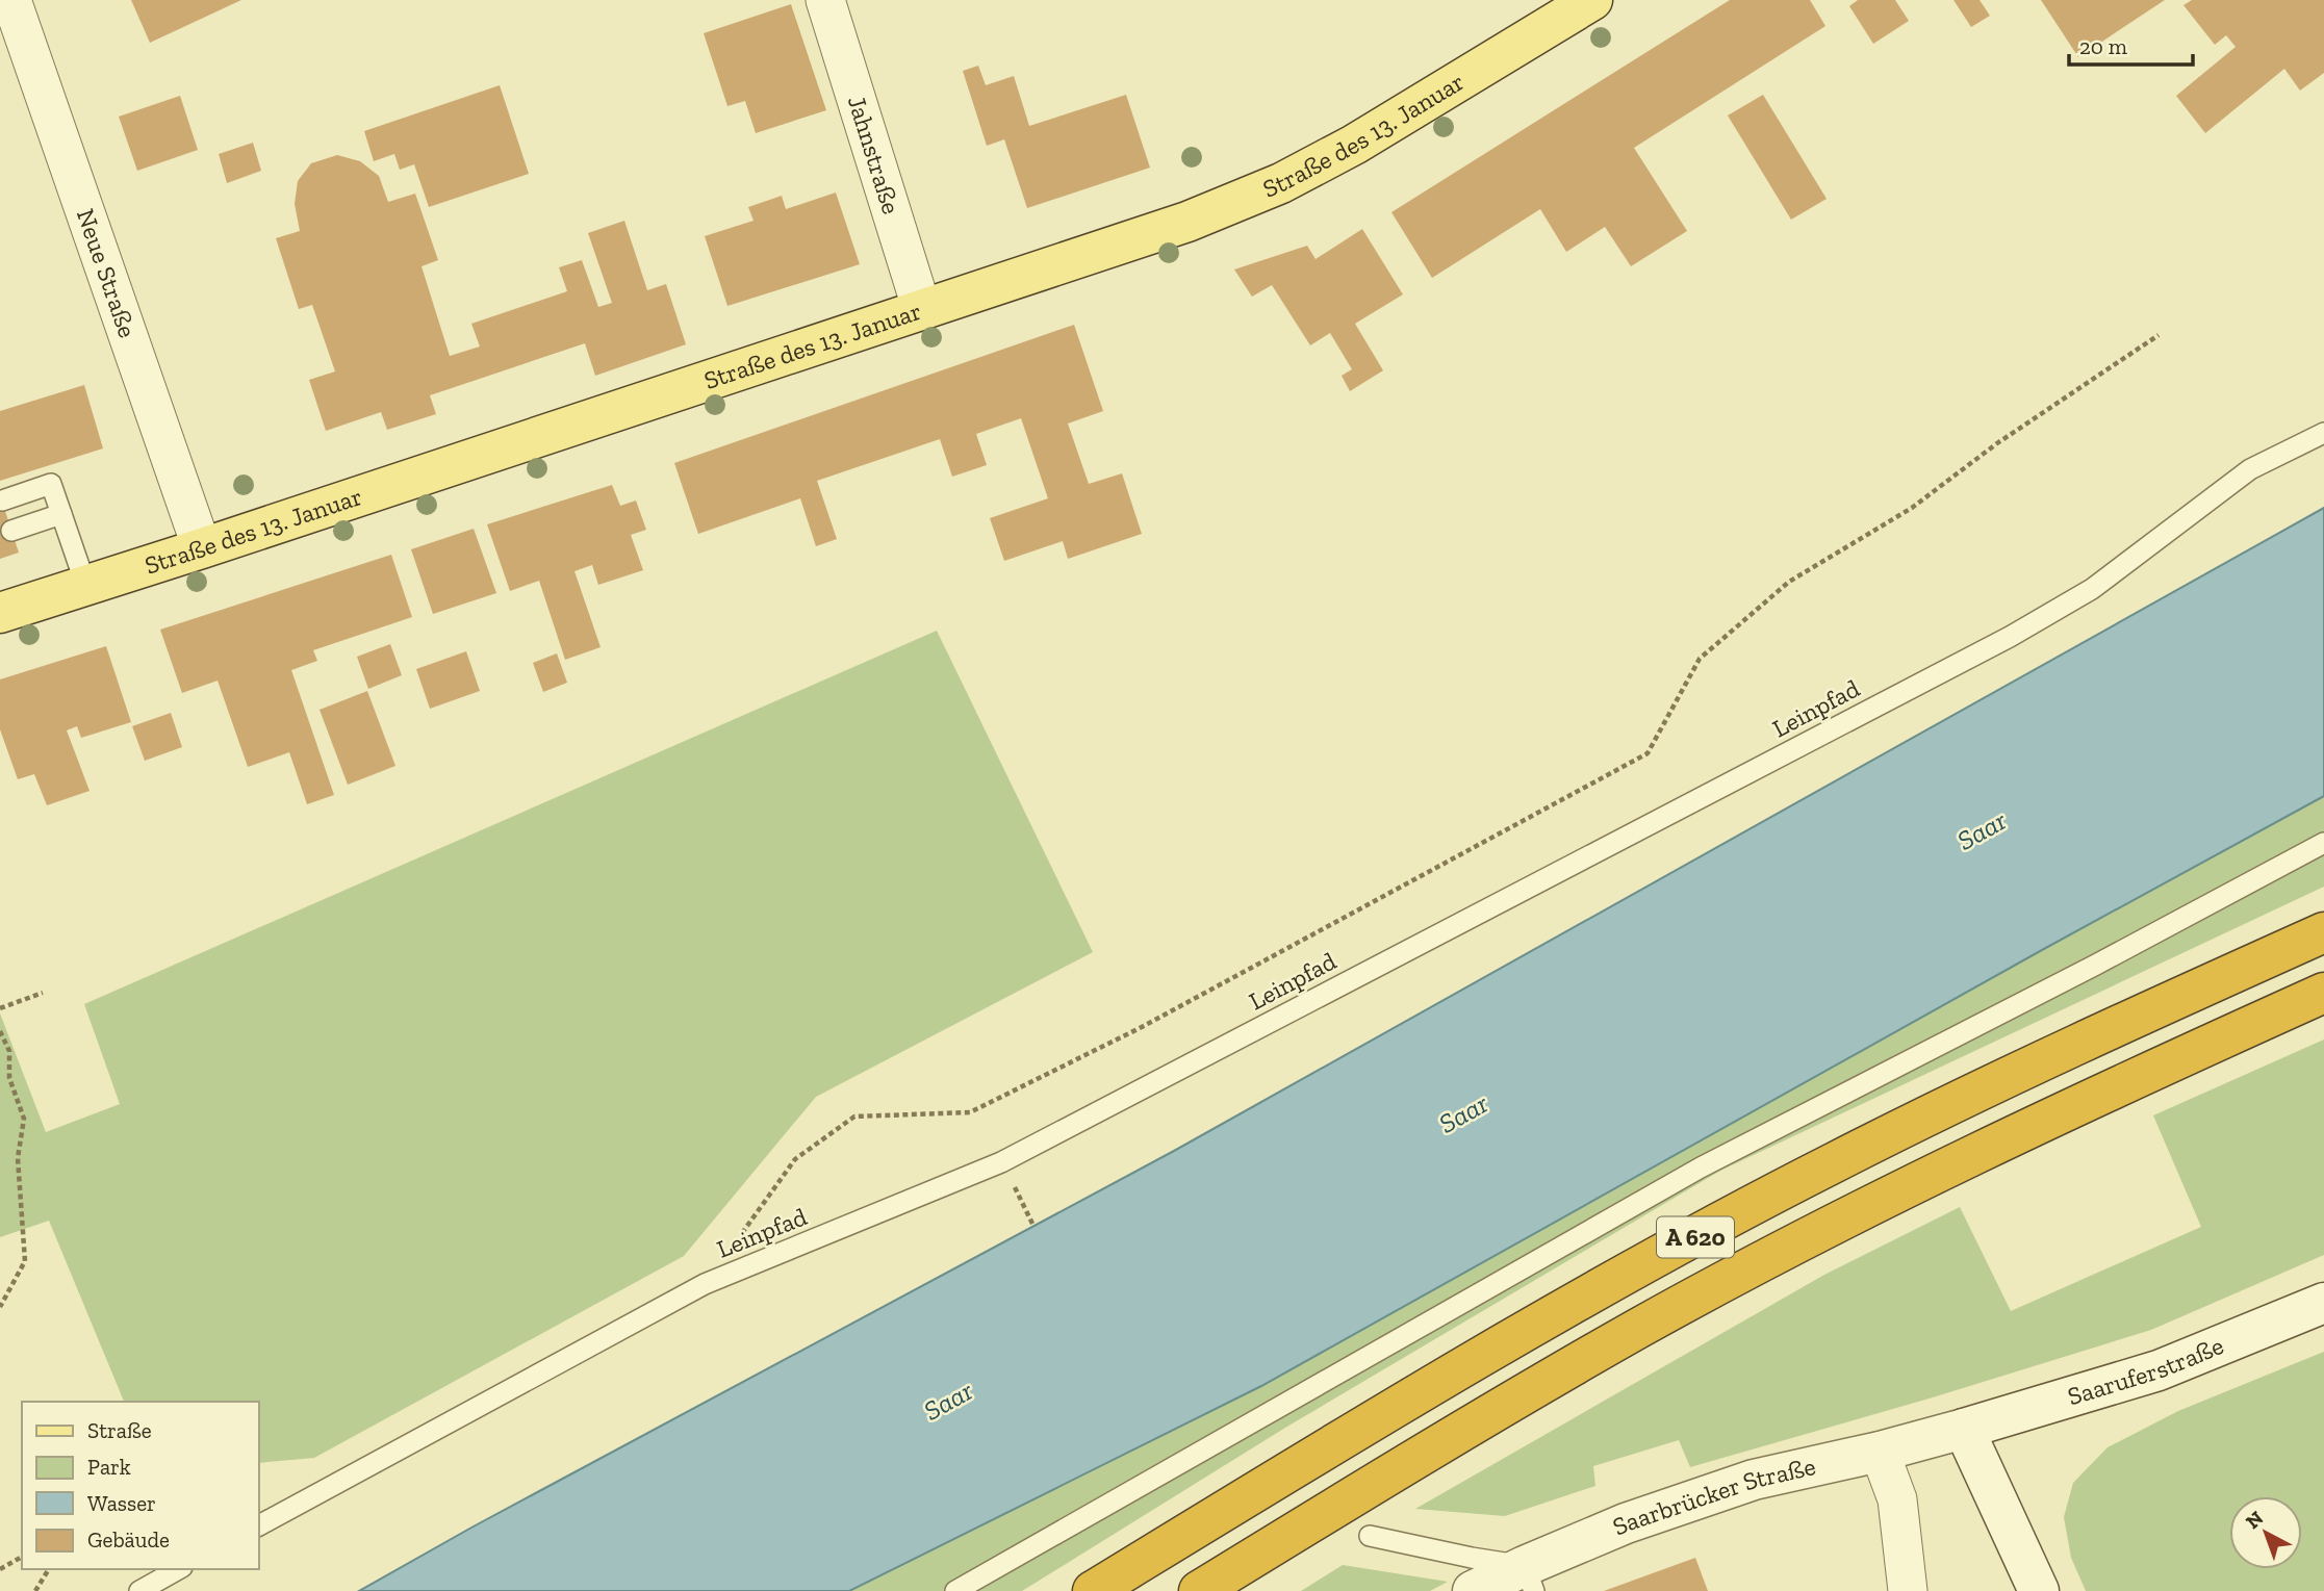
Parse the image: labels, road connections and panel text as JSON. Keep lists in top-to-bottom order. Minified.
{"streets":{"highway":["A 620"],"main road":["Straße des 13. Januar","Saaruferstraße","Saarbrücker Straße"],"street":["Jahnstraße","Neue Straße"],"lane":["Leinpfad"]},"crossings":[["Straße des 13. Januar","Jahnstraße"],["Straße des 13. Januar","Neue Straße"],["Saaruferstraße","Saarbrücker Straße"]],"water":["Saar"],"legend":["Straße","Park","Wasser","Gebäude"],"scale_bar":"20 m","north":"top left"}
